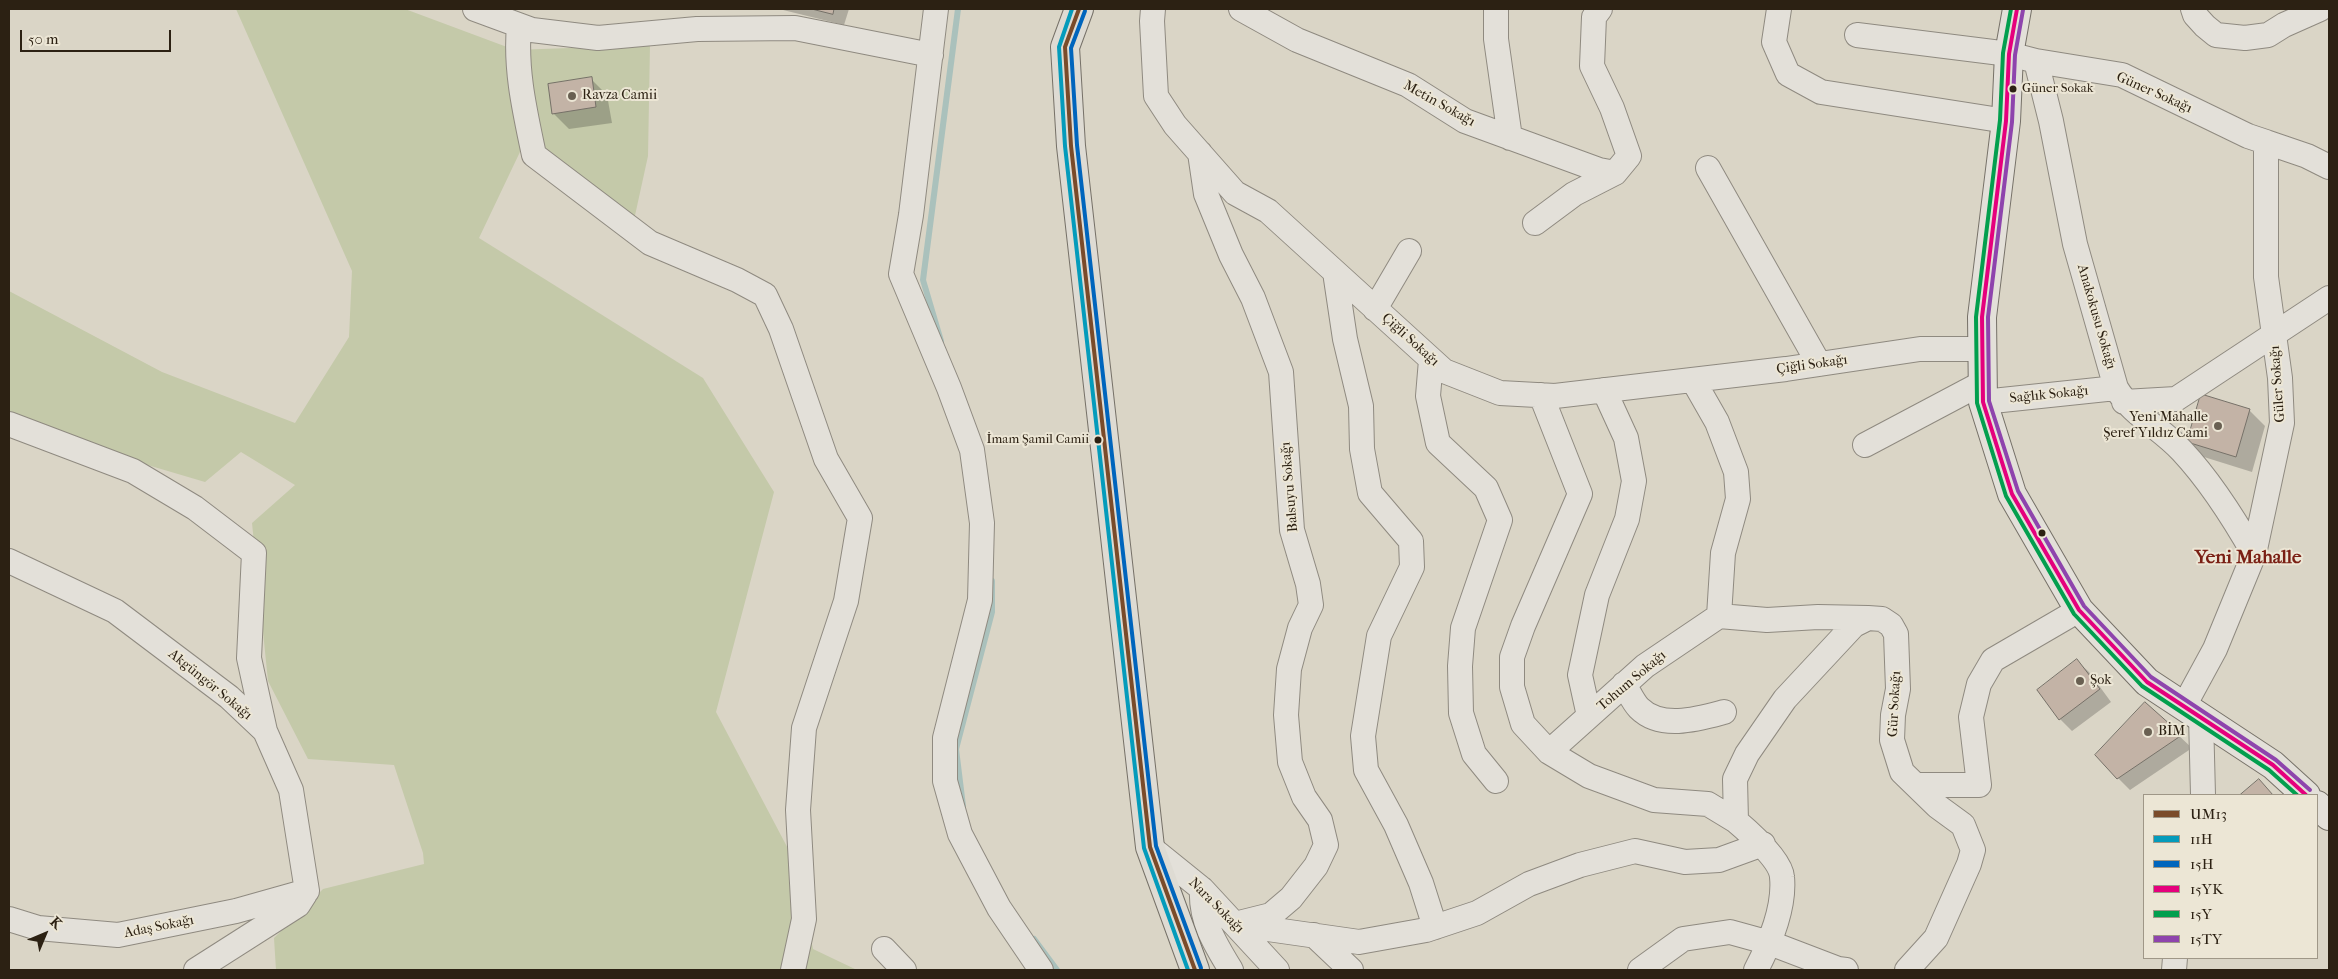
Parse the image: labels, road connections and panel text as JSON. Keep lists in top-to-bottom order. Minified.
{"streets":{"street":["Güner Sokağı","Metin Sokağı","Anakokusu Sokağı","Çiğli Sokağı","Güler Sokağı","Sağlık Sokağı","Balsuyu Sokağı","Tohum Sokağı","Akgüngör Sokağı","Gür Sokağı","Nara Sokağı","Adaş Sokağı"]},"crossings":[["Güner Sokağı","Anakokusu Sokağı"],["Güner Sokağı","Güler Sokağı"],["Anakokusu Sokağı","Sağlık Sokağı"],["Çiğli Sokağı","Balsuyu Sokağı"],["Güler Sokağı","Sağlık Sokağı"],["Balsuyu Sokağı","Nara Sokağı"],["Tohum Sokağı","Gür Sokağı"],["Akgüngör Sokağı","Adaş Sokağı"]],"districts":["Yeni Mahalle"],"places":["Güner Sokak","Ravza Camii","Yeni Mahalle Şeref Yıldız Cami","İmam Şamil Camii","Şok","BİM"],"lines":["transit line UM13","transit line 11H","transit line 15YK","transit line 15Y","transit line 15TY","transit line 15H"],"legend":["UM13","11H","15H","15YK","15Y","15TY"],"scale_bar":"50 m","north":"top right"}
